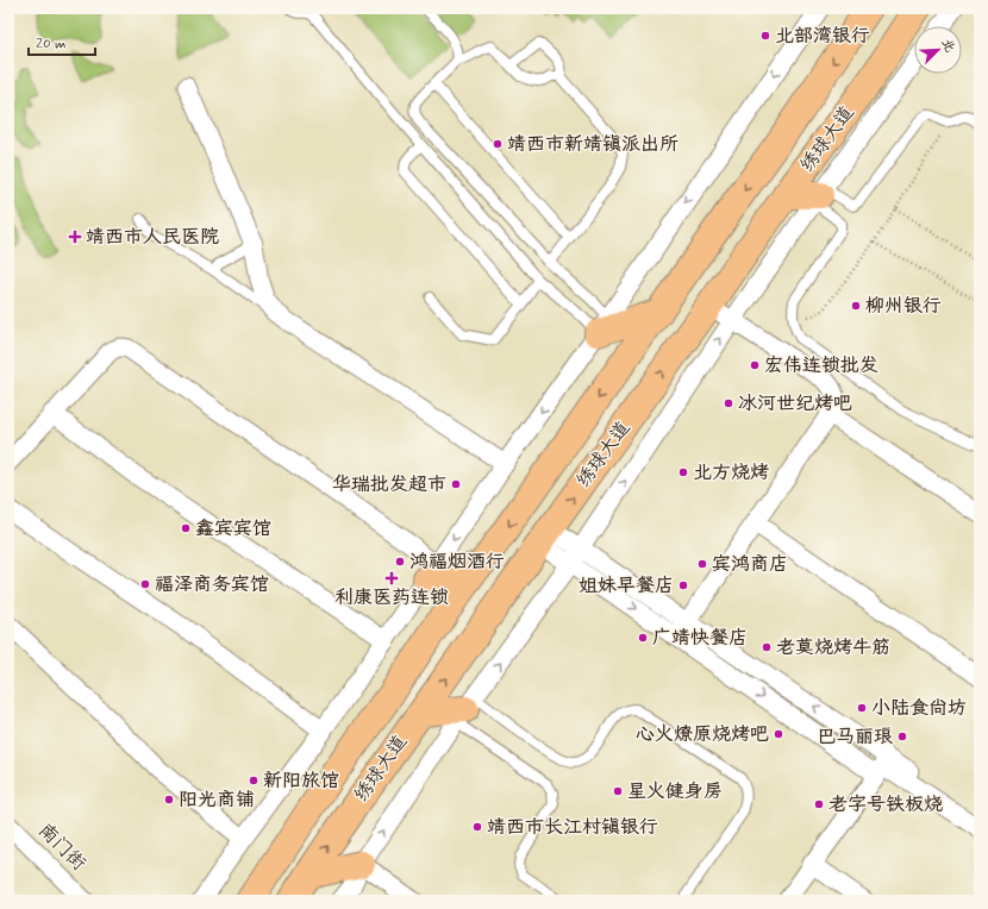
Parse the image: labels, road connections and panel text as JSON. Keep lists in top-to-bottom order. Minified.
{"streets":{"main road":["绣球大道"],"street":["南门街"]},"places":{"other":["北部湾银行","靖西市新靖镇派出所","柳州银行","宏伟连锁批发","冰河世纪烤吧","北方烧烤","华瑞批发超市","鑫宾宾馆","鸿福烟酒行","宾鸿商店","福泽商务宾馆","姐妹早餐店","广靖快餐店","老莫烧烤牛筋","小陆食尚坊","心火燎原烧烤吧","巴马丽琅","新阳旅馆","星火健身房","阳光商铺","老字号铁板烧","靖西市长江村镇银行"],"health":["靖西市人民医院","利康医药连锁"]},"scale_bar":"20 m","north":"top right"}
